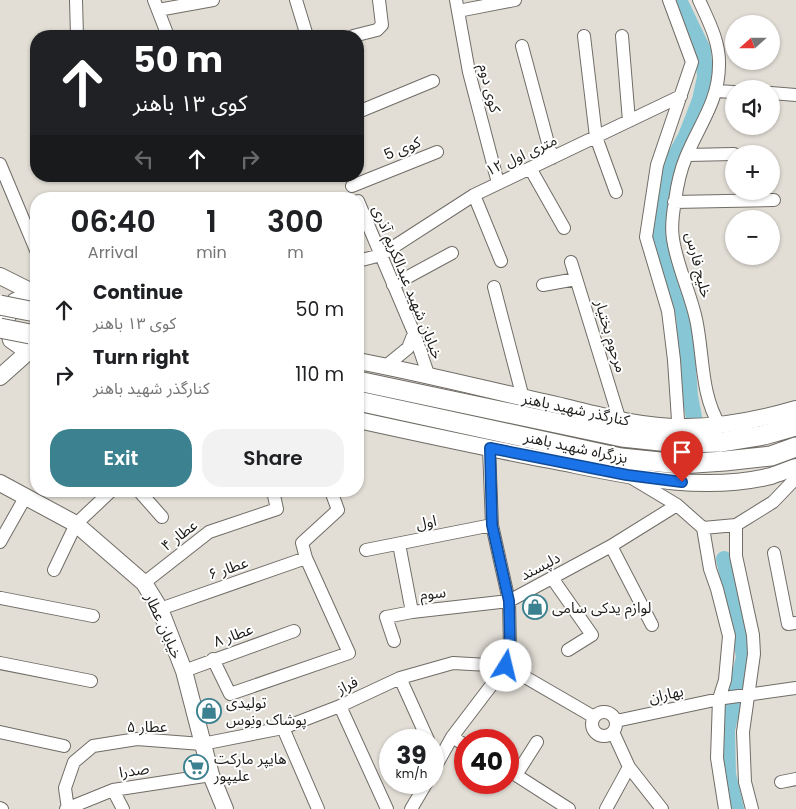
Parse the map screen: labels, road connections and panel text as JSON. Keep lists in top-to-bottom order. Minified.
{"streets":{"highway":["بزرگراه شهید باهنر"],"main road":["کنارگذر شهید باهنر","خیابان عطار"],"street":["کوی دوم","کوی 5","۱۲ متری اول","خلیج فارس","خیابان شهید عبدالکریم آذری","مرحوم بختیار","اول","عطار ۴","دلپسند","عطار ۶","سوم","عطار ۸","فراز","بهاران","عطار ۵","صدرا"]},"crossings":[["کوی دوم","۱۲ متری اول"],["۱۲ متری اول","خیابان شهید عبدالکریم آذری"],["خلیج فارس","کنارگذر شهید باهنر"],["خیابان شهید عبدالکریم آذری","کنارگذر شهید باهنر"],["مرحوم بختیار","کنارگذر شهید باهنر"],["کنارگذر شهید باهنر","بزرگراه شهید باهنر"],["عطار ۴","خیابان عطار"],["دلپسند","سوم"],["عطار ۶","خیابان عطار"],["خیابان عطار","عطار ۸"],["خیابان عطار","فراز"],["خیابان عطار","عطار ۵"],["خیابان عطار","صدرا"],["فراز","عطار ۵"],["عطار ۵","صدرا"]],"places":{"shop":["لوازم یدکی سامی","تولیدی پوشاک ونوس"],"supermarket":["هایپر مارکت علیپور"]},"north":"left","page":{"map_buttons":["+","−"],"turn":["50 m","کوی ۱۳ باهنر"],"eta":["06:40","Arrival","1","min","300","m"],"list":[{"name":"Continue","note":"کوی ۱۳ باهنر","value":"50 m"},{"name":"Turn right","note":"کنارگذر شهید باهنر","value":"110 m"}],"buttons":["Exit","Share"],"speed":"39 km/h","limit":"40"}}
